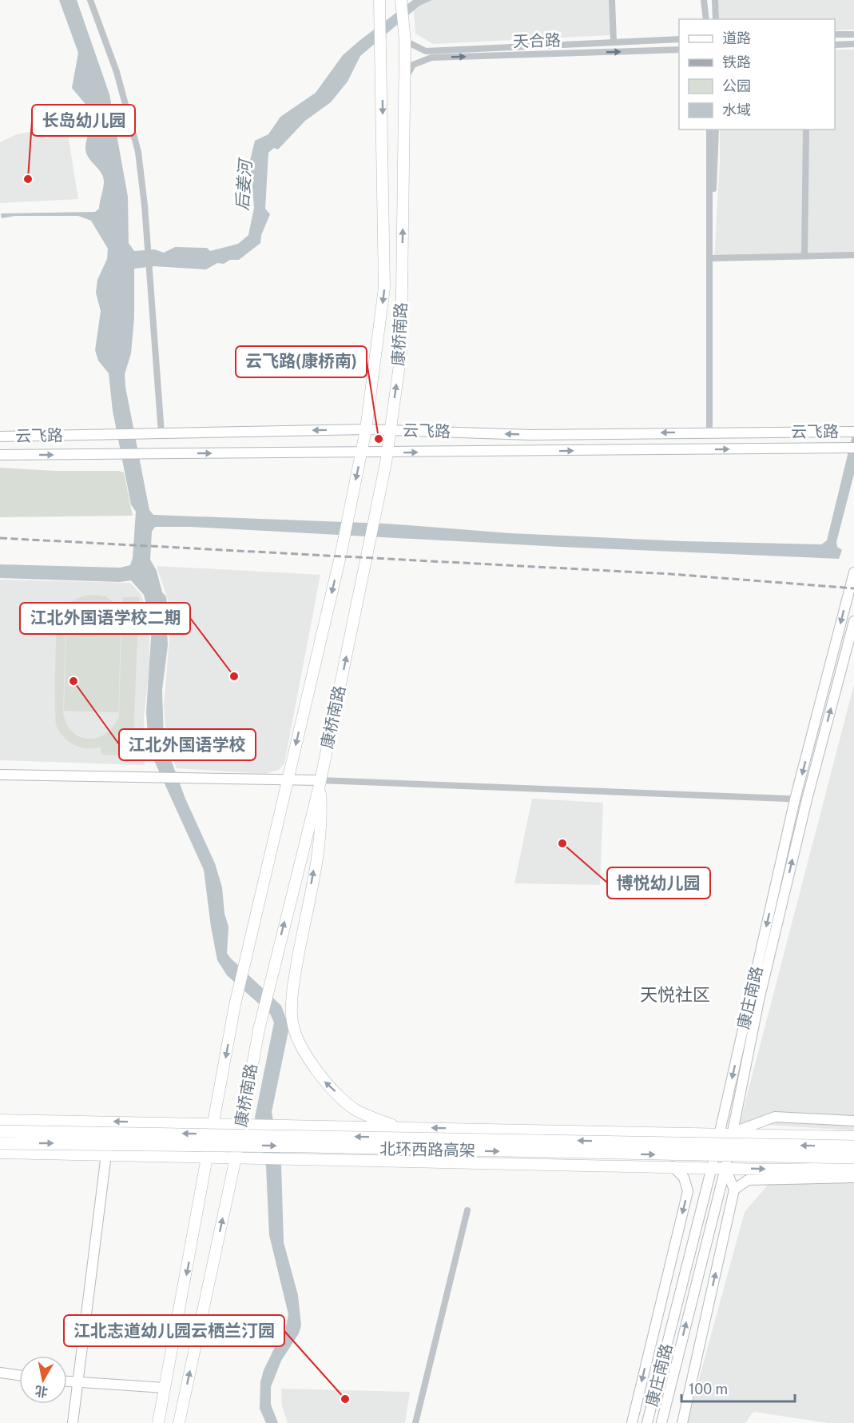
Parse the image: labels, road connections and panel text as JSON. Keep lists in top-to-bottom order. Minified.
{"streets":{"highway":["北环西路高架"],"main road":["康桥南路","云飞路","康庄南路"],"street":["天合路"]},"crossings":[["天合路","康桥南路"],["康桥南路","云飞路"]],"districts":["天悦社区"],"water":["后姜河"],"places":["长岛幼儿园","云飞路(康桥南)","江北外国语学校二期","江北外国语学校","博悦幼儿园","江北志道幼儿园云栖兰汀园"],"legend":["道路","铁路","公园","水域"],"scale_bar":"100 m","north":"bottom"}
